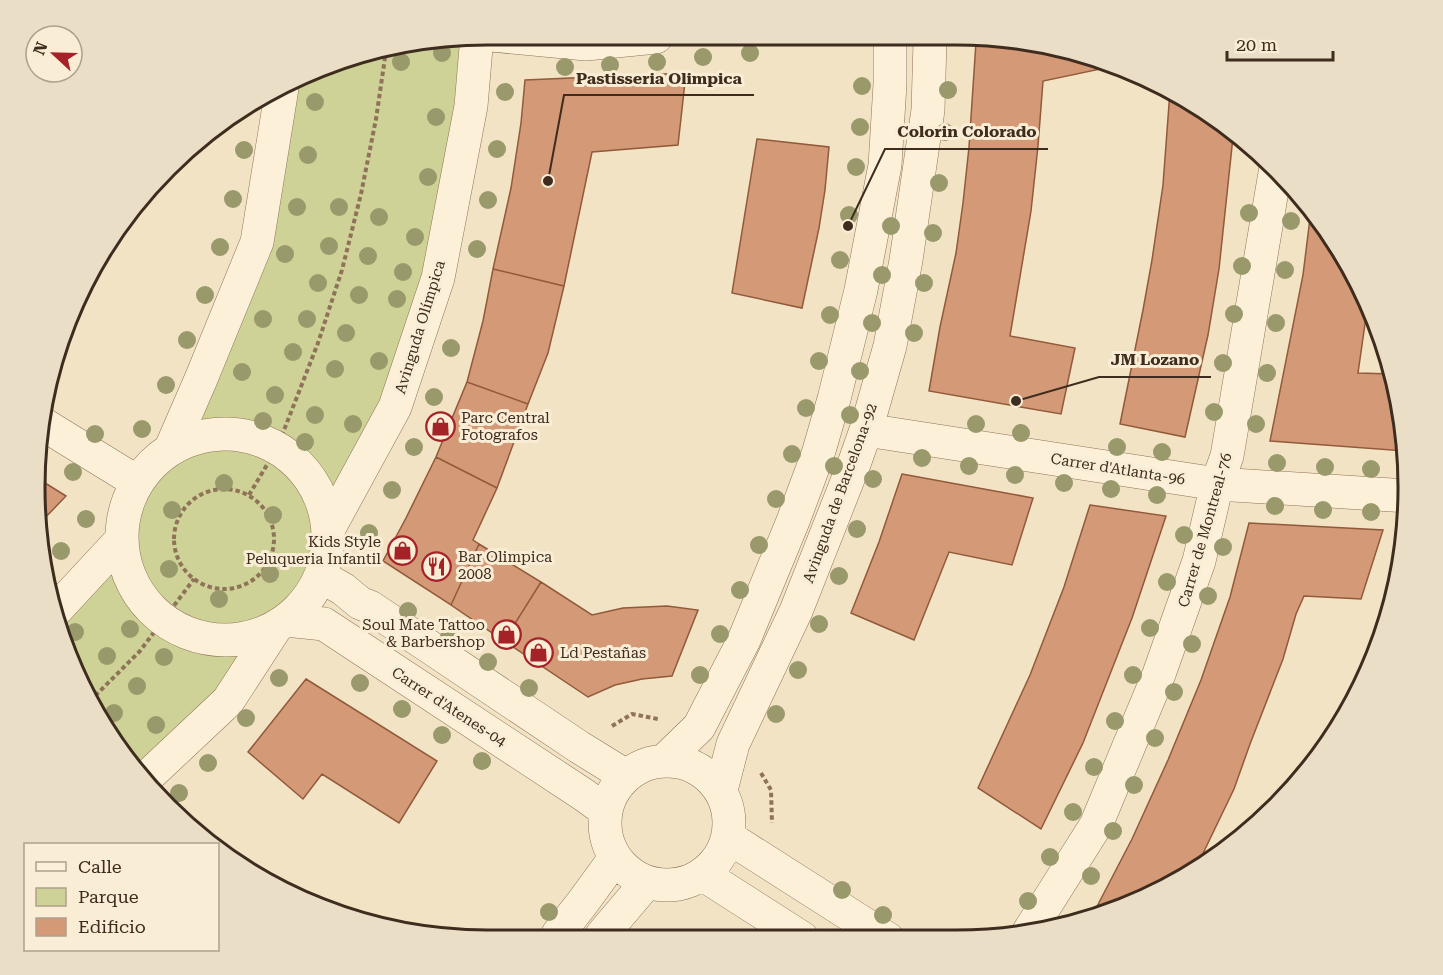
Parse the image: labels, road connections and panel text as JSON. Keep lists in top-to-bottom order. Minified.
{"streets":{"street":["Avinguda Olímpica","Carrer d'Atlanta-96","Avinguda de Barcelona-92","Carrer de Montreal-76","Carrer d'Atenes-04"]},"crossings":[["Carrer d'Atlanta-96","Avinguda de Barcelona-92"],["Carrer d'Atlanta-96","Carrer de Montreal-76"],["Avinguda de Barcelona-92","Carrer d'Atenes-04"]],"places":{"other":["Pastisseria Olimpica","Colorin Colorado","JM Lozano"],"shop":["Parc Central Fotografos","Kids Style Peluqueria Infantil","Soul Mate Tattoo & Barbershop","Ld Pestañas"],"restaurant":["Bar Olimpica 2008"]},"legend":["Calle","Parque","Edificio"],"scale_bar":"20 m","north":"left"}
